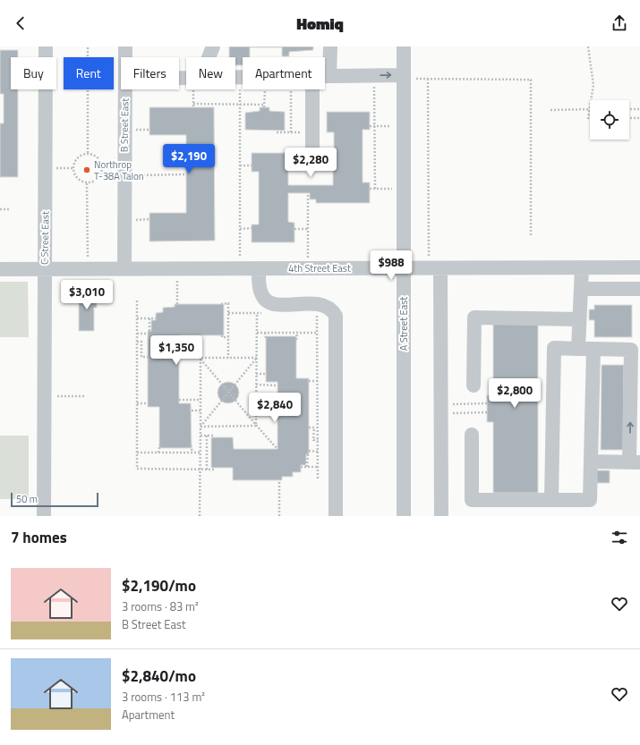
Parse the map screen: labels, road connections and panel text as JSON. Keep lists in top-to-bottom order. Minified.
{"streets":{"street":["B Street East","C Street East","4th Street East","A Street East"]},"crossings":[["B Street East","4th Street East"],["C Street East","4th Street East"],["4th Street East","A Street East"]],"places":["Northrop T-38A Talon"],"scale_bar":"50 m","page":{"header":"Homiq","chip":["Buy","Rent","Filters","New","Apartment"],"price":["$2,190","$2,280","$988","$3,010","$1,350","$2,800","$2,840"],"scale":"50 m","heading":"7 homes","list":[{"name":"$2,190/mo","note":"3 rooms · 83 m² · B Street East"},{"name":"$2,840/mo","note":"3 rooms · 113 m² · Apartment"}]}}
